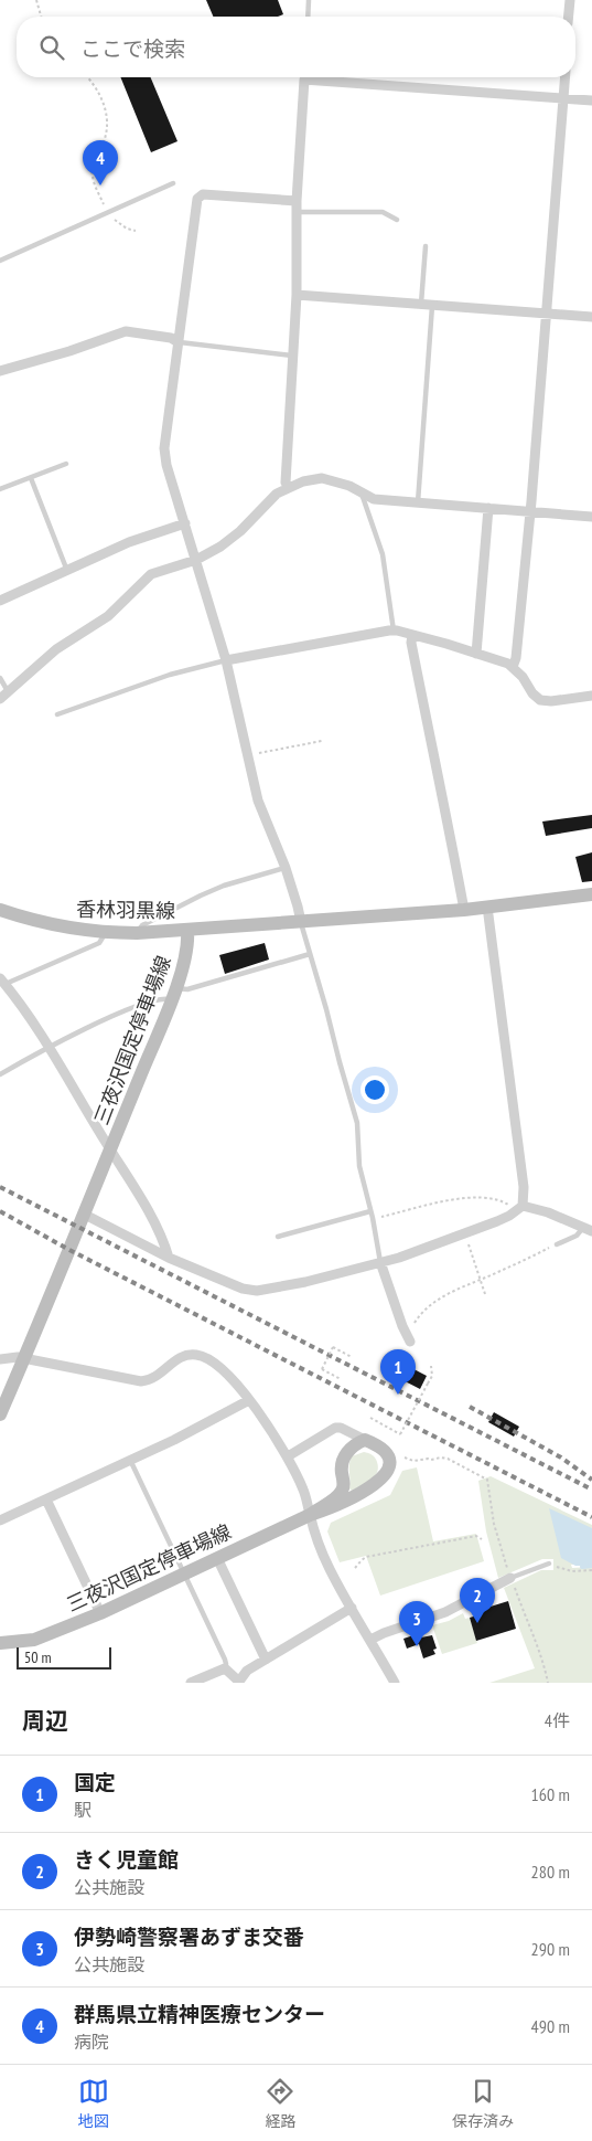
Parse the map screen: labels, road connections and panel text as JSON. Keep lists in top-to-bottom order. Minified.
{"streets":{"main road":["香林羽黒線","三夜沢国定停車場線"]},"crossings":[["香林羽黒線","三夜沢国定停車場線"]],"scale_bar":"50 m","page":{"search":"ここで検索","pins":["4","1","2","3"],"scale":"50 m","heading":["周辺","4件"],"list":[{"mark":"1","name":"国定","note":"駅","value":"160 m"},{"mark":"2","name":"きく児童館","note":"公共施設","value":"280 m"},{"mark":"3","name":"伊勢崎警察署あずま交番","note":"公共施設","value":"290 m"},{"mark":"4","name":"群馬県立精神医療センター","note":"病院","value":"490 m"}],"nav":["地図","経路","保存済み"]}}
